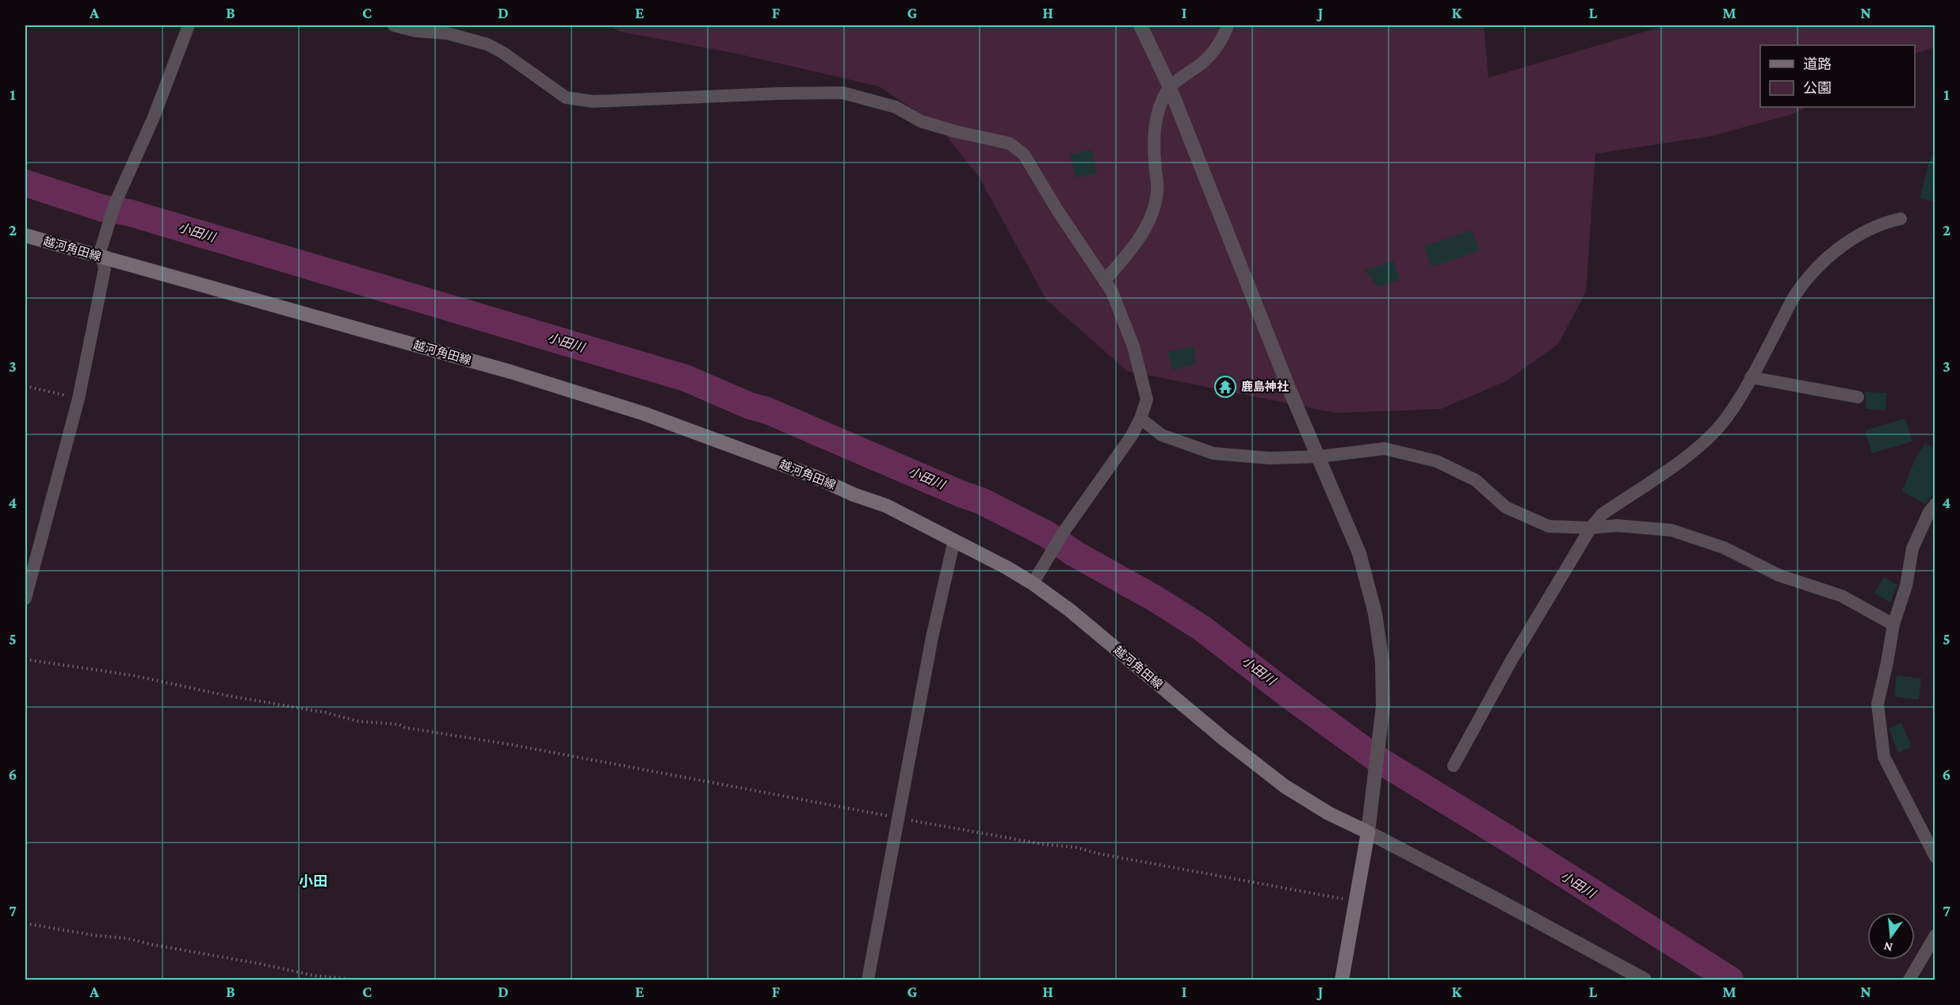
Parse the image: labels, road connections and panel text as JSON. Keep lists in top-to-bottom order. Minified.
{"streets":{"main road":["越河角田線"]},"districts":["小田"],"water":["小田川"],"places":{"temple":["鹿島神社"]},"legend":["道路","公園"],"north":"bottom","grid":{"columns":["A","B","C","D","E","F","G","H","I","J","K","L","M","N"],"rows":["1","2","3","4","5","6","7"]}}
